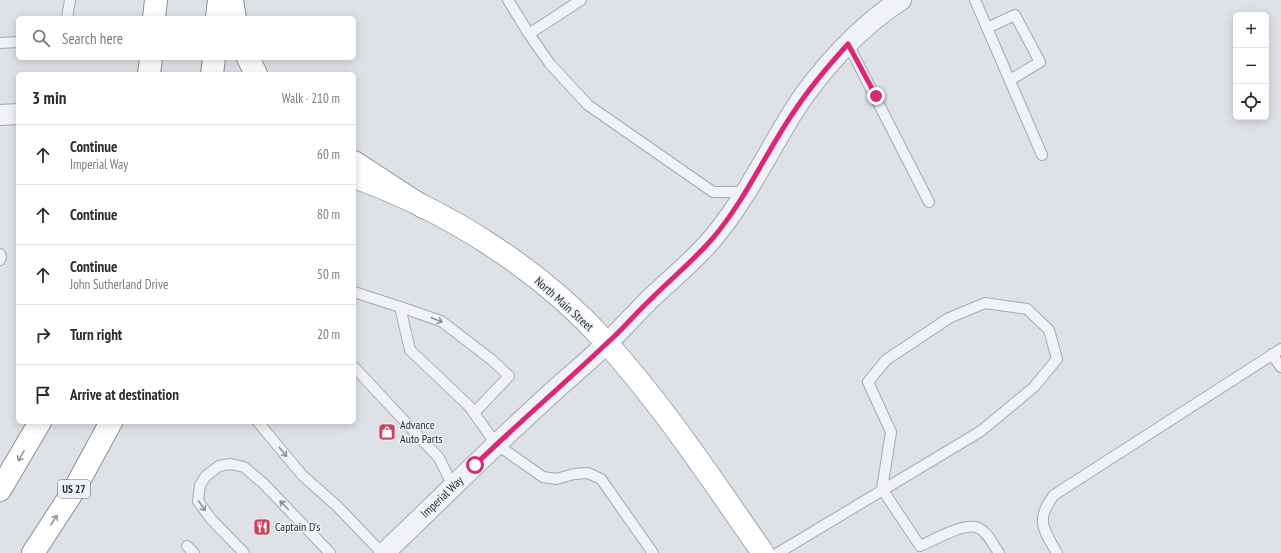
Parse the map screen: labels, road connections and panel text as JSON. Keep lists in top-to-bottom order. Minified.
{"streets":{"main road":["North Main Street","US 27"],"street":["Imperial Way"]},"crossings":[["North Main Street","Imperial Way"]],"places":{"shop":["Advance Auto Parts"],"restaurant":["Captain D's"]},"page":{"map_buttons":["+","−"],"search":"Search here","heading":["3 min","Walk · 210 m"],"list":[["Continue","Imperial Way","60 m"],["Continue","80 m"],["Continue","John Sutherland Drive","50 m"],["Turn right","20 m"],"Arrive at destination"]}}
